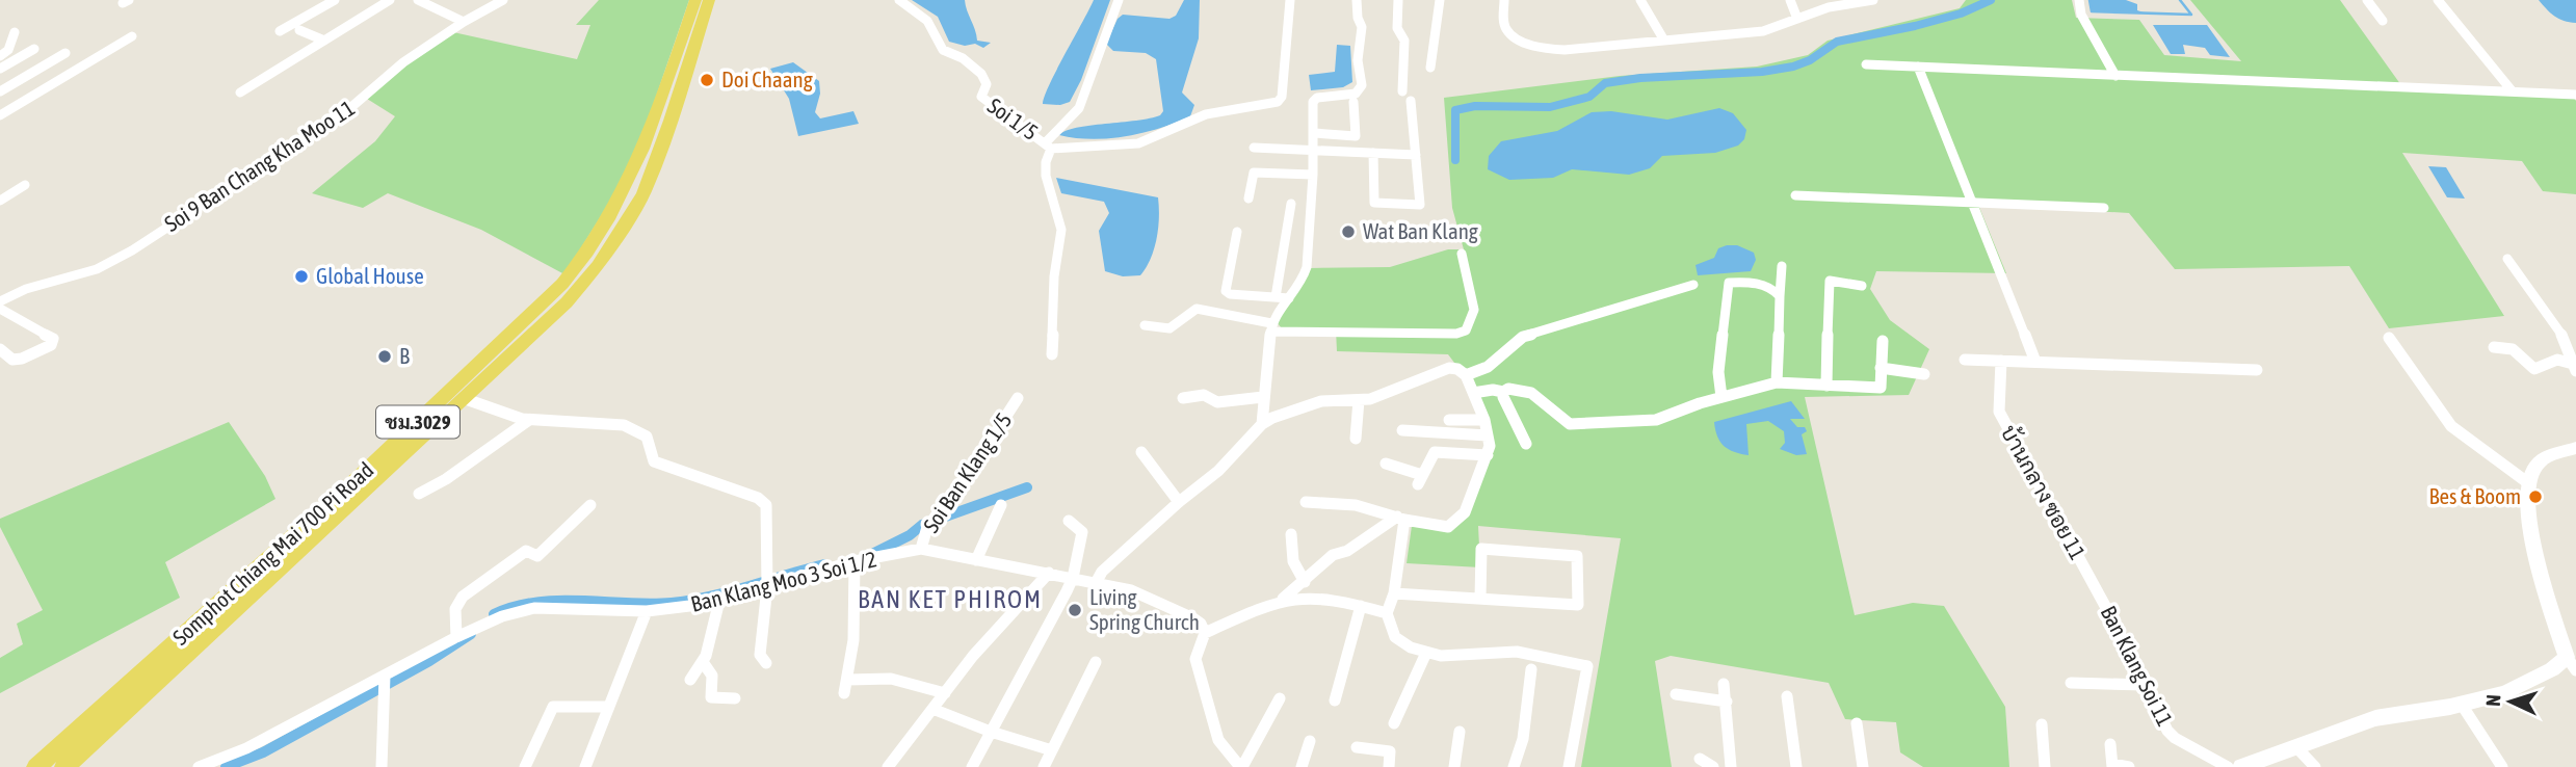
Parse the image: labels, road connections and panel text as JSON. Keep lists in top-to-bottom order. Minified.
{"streets":{"main road":["ชม.3029","Somphot Chiang Mai 700 Pi Road"],"street":["Soi 1/5","Soi 9 Ban Chang Kha Moo 11","Soi Ban Klang 1/5","บ้านกลาง ซอย 11","Ban Klang Moo 3 Soi 1/2","Ban Klang Soi 11"]},"crossings":[["Soi Ban Klang 1/5","Ban Klang Moo 3 Soi 1/2"],["บ้านกลาง ซอย 11","Ban Klang Soi 11"]],"districts":["BAN KET PHIROM"],"places":["Doi Chaang","Wat Ban Klang","Global House","B","Bes & Boom","Living Spring Church"],"north":"left"}
